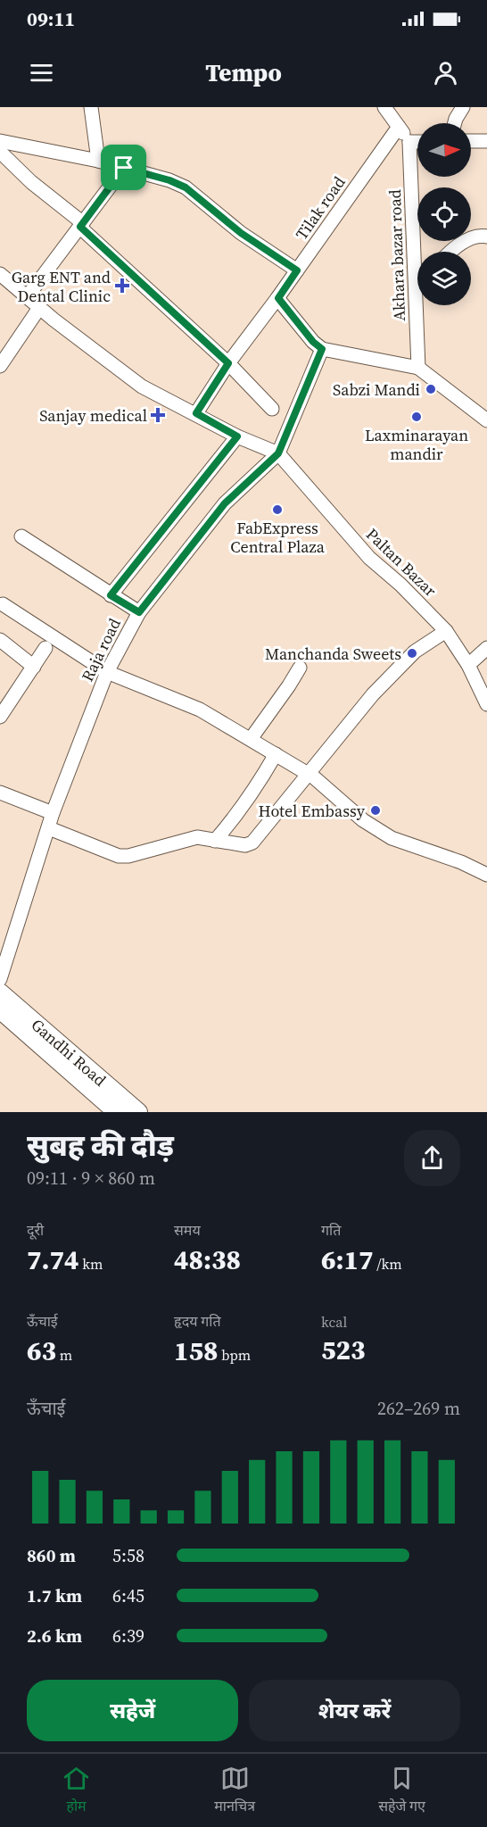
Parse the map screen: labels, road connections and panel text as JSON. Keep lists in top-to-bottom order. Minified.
{"streets":{"main road":["Gandhi Road"],"street":["Tilak road","Akhara bazar road","Paltan Bazar","Raja road"]},"crossings":[["Paltan Bazar","Raja road"]],"places":{"health":["Garg ENT and Dental Clinic","Sanjay medical"],"other":["Sabzi Mandi","Laxminarayan mandir","FabExpress Central Plaza","Manchanda Sweets","Hotel Embassy"]},"north":"right","page":{"status":"09:11","header":"Tempo","heading":["सुबह की दौड़","09:11 · 9 × 860 m"],"stats":[["दूरी","7.74 km"],["समय","48:38"],["गति","6:17 /km"],["ऊँचाई","63 m"],["हृदय गति","158 bpm"],["kcal","523"]],"chart":["ऊँचाई","262–269 m"],"list":[{"name":"860 m","note":"5:58"},{"name":"1.7 km","note":"6:45"},{"name":"2.6 km","note":"6:39"}],"buttons":["सहेजें","शेयर करें"],"tabs":["होम","मानचित्र","सहेजे गए"]}}
